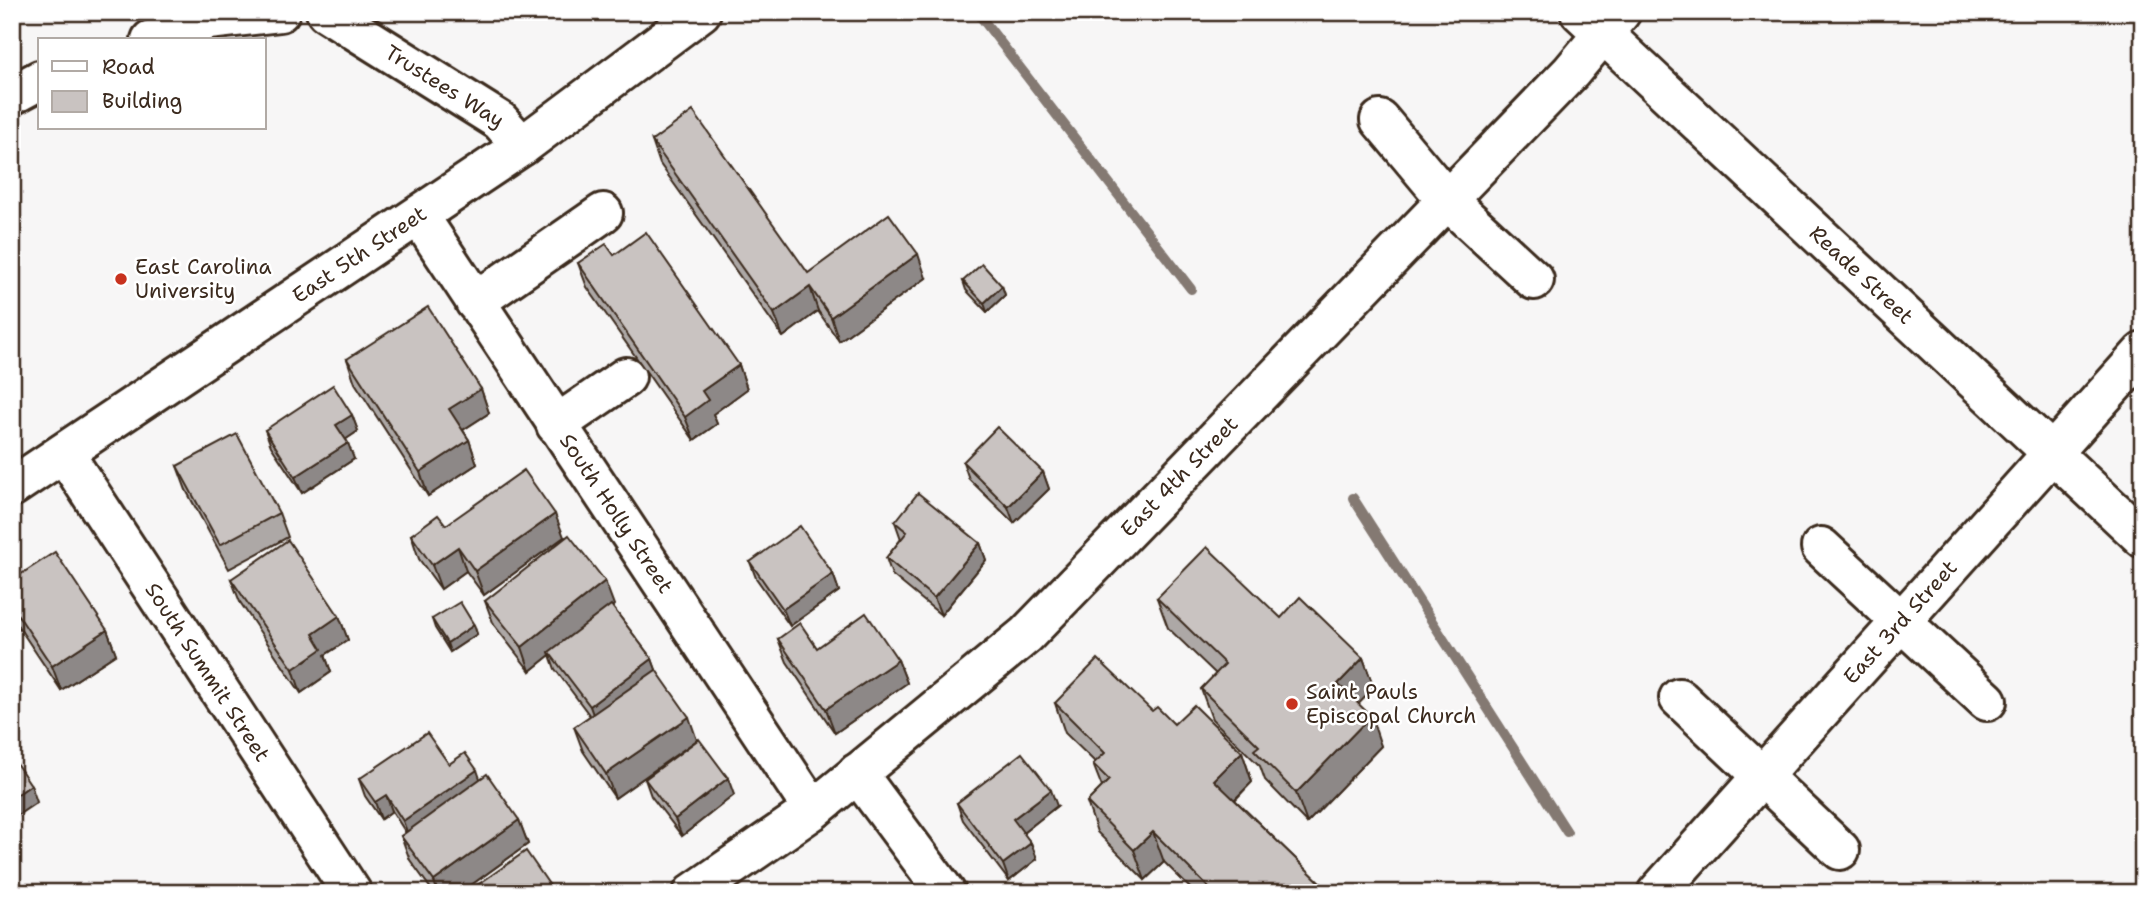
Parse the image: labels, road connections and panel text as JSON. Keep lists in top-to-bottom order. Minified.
{"streets":{"street":["Trustees Way","East 5th Street","Reade Street","East 4th Street","South Holly Street","East 3rd Street","South Summit Street"]},"crossings":[["Trustees Way","East 5th Street"],["East 5th Street","South Holly Street"],["East 5th Street","South Summit Street"],["Reade Street","East 4th Street"],["Reade Street","East 3rd Street"],["East 4th Street","South Holly Street"]],"places":["East Carolina University","Saint Pauls Episcopal Church"],"legend":["Road","Building"]}
